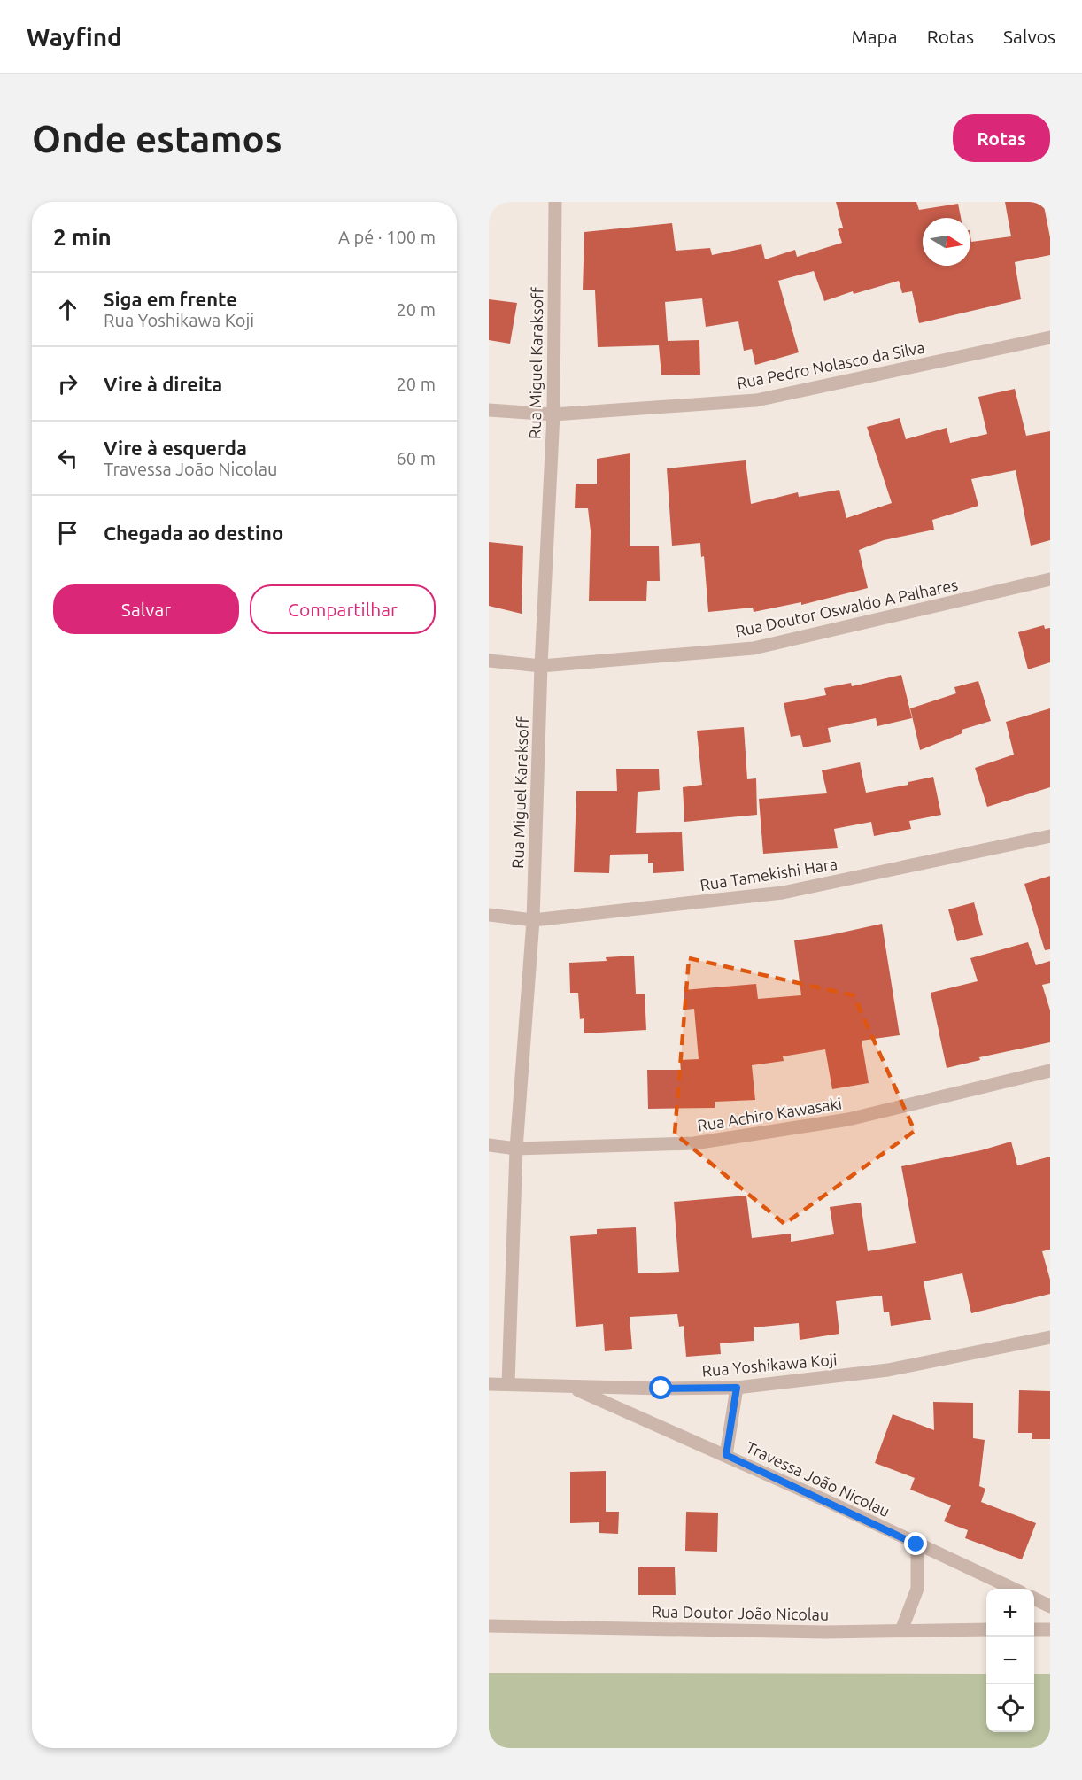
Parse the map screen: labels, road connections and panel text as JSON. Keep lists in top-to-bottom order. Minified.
{"streets":{"street":["Rua Miguel Karaksoff","Rua Pedro Nolasco da Silva","Rua Doutor Oswaldo A Palhares","Rua Tamekishi Hara","Rua Achiro Kawasaki","Rua Yoshikawa Koji","Travessa João Nicolau","Rua Doutor João Nicolau"]},"crossings":[["Rua Miguel Karaksoff","Rua Pedro Nolasco da Silva"],["Rua Miguel Karaksoff","Rua Doutor Oswaldo A Palhares"],["Rua Miguel Karaksoff","Rua Tamekishi Hara"],["Rua Miguel Karaksoff","Rua Achiro Kawasaki"],["Rua Miguel Karaksoff","Rua Yoshikawa Koji"],["Rua Yoshikawa Koji","Travessa João Nicolau"]],"north":"right","page":{"header":"Wayfind","nav":["Mapa","Rotas","Salvos"],"buttons":["Rotas",["Salvar","Compartilhar"]],"title":"Onde estamos","heading":["2 min","A pé · 100 m"],"list":[["Siga em frente","Rua Yoshikawa Koji","20 m"],["Vire à direita","20 m"],["Vire à esquerda","Travessa João Nicolau","60 m"],"Chegada ao destino"],"map_buttons":["+","−"]}}
